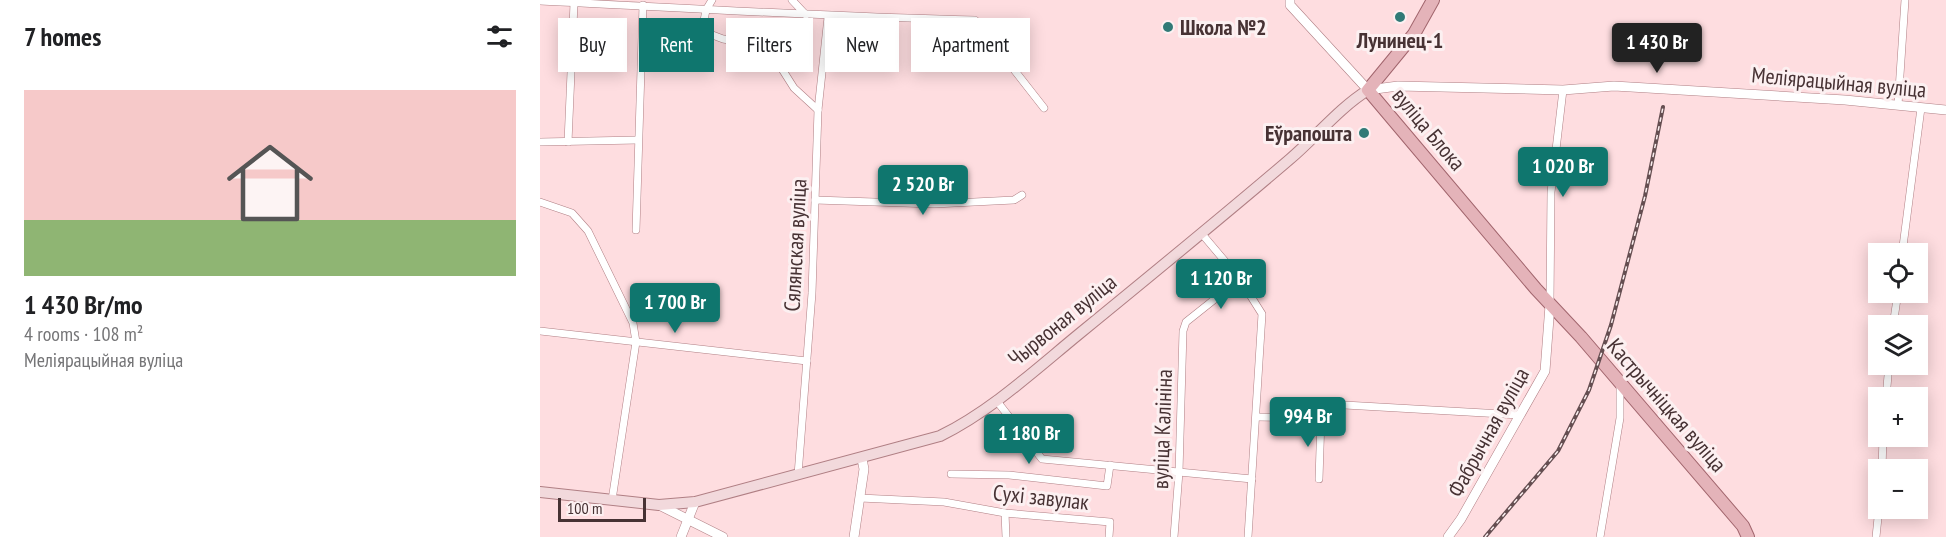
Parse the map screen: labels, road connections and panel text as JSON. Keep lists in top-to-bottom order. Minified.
{"streets":{"main road":["вуліца Блока","Чырвоная вуліца","Кастрычніцкая вуліца"],"street":["Меліярацыйная вуліца","Сялянская вуліца","вуліца Калініна","Фабрычная вуліца","Сухі завулак"]},"crossings":[["Меліярацыйная вуліца","вуліца Блока"],["Меліярацыйная вуліца","Чырвоная вуліца"],["Меліярацыйная вуліца","Фабрычная вуліца"],["вуліца Блока","Чырвоная вуліца"],["вуліца Блока","Кастрычніцкая вуліца"],["вуліца Блока","Фабрычная вуліца"],["Сялянская вуліца","Чырвоная вуліца"],["Кастрычніцкая вуліца","Фабрычная вуліца"]],"places":["Лунинец-1","Школа №2","Еўрапошта"],"scale_bar":"100 m","page":{"heading":"7 homes","chip":["Buy","Rent","Filters","New","Apartment"],"price":["1 430 Br","1 020 Br","2 520 Br","1 120 Br","1 700 Br","994 Br","1 180 Br"],"list":[{"name":"1 430 Br/mo","note":"4 rooms · 108 m² · Меліярацыйная вуліца"}],"map_buttons":["+","−"],"scale":"100 m"}}
